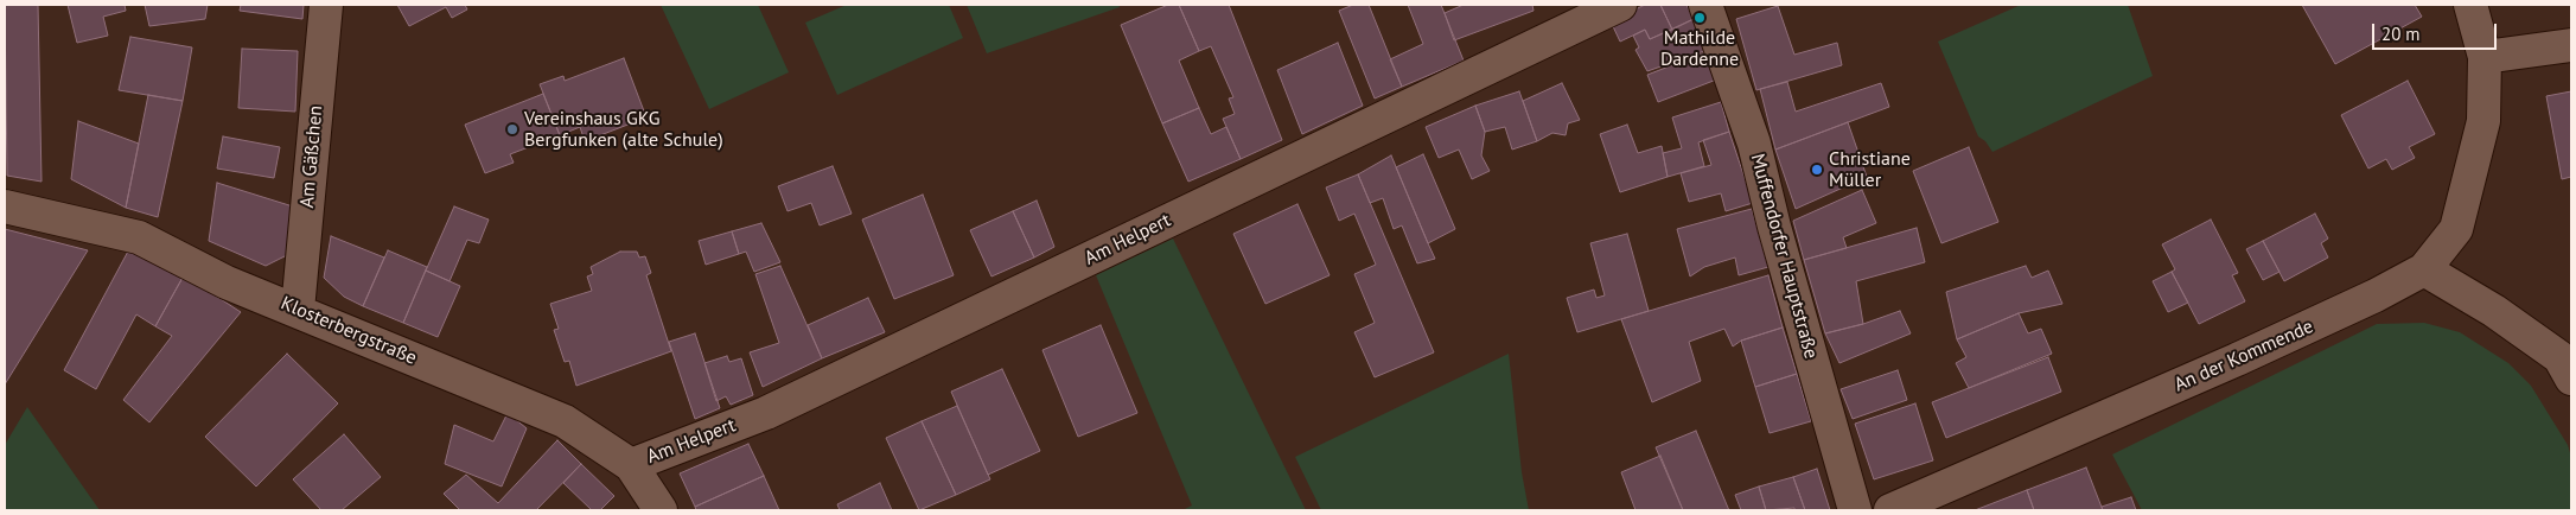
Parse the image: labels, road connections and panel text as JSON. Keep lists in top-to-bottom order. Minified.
{"streets":{"street":["Am Gäßchen","Am Helpert","Muffendorfer Hauptstraße","Klosterbergstraße","An der Kommende"]},"crossings":[["Am Gäßchen","Klosterbergstraße"],["Am Helpert","Klosterbergstraße"]],"places":["Mathilde Dardenne","Vereinshaus GKG Bergfunken (alte Schule)","Christiane Müller"],"scale_bar":"20 m"}
